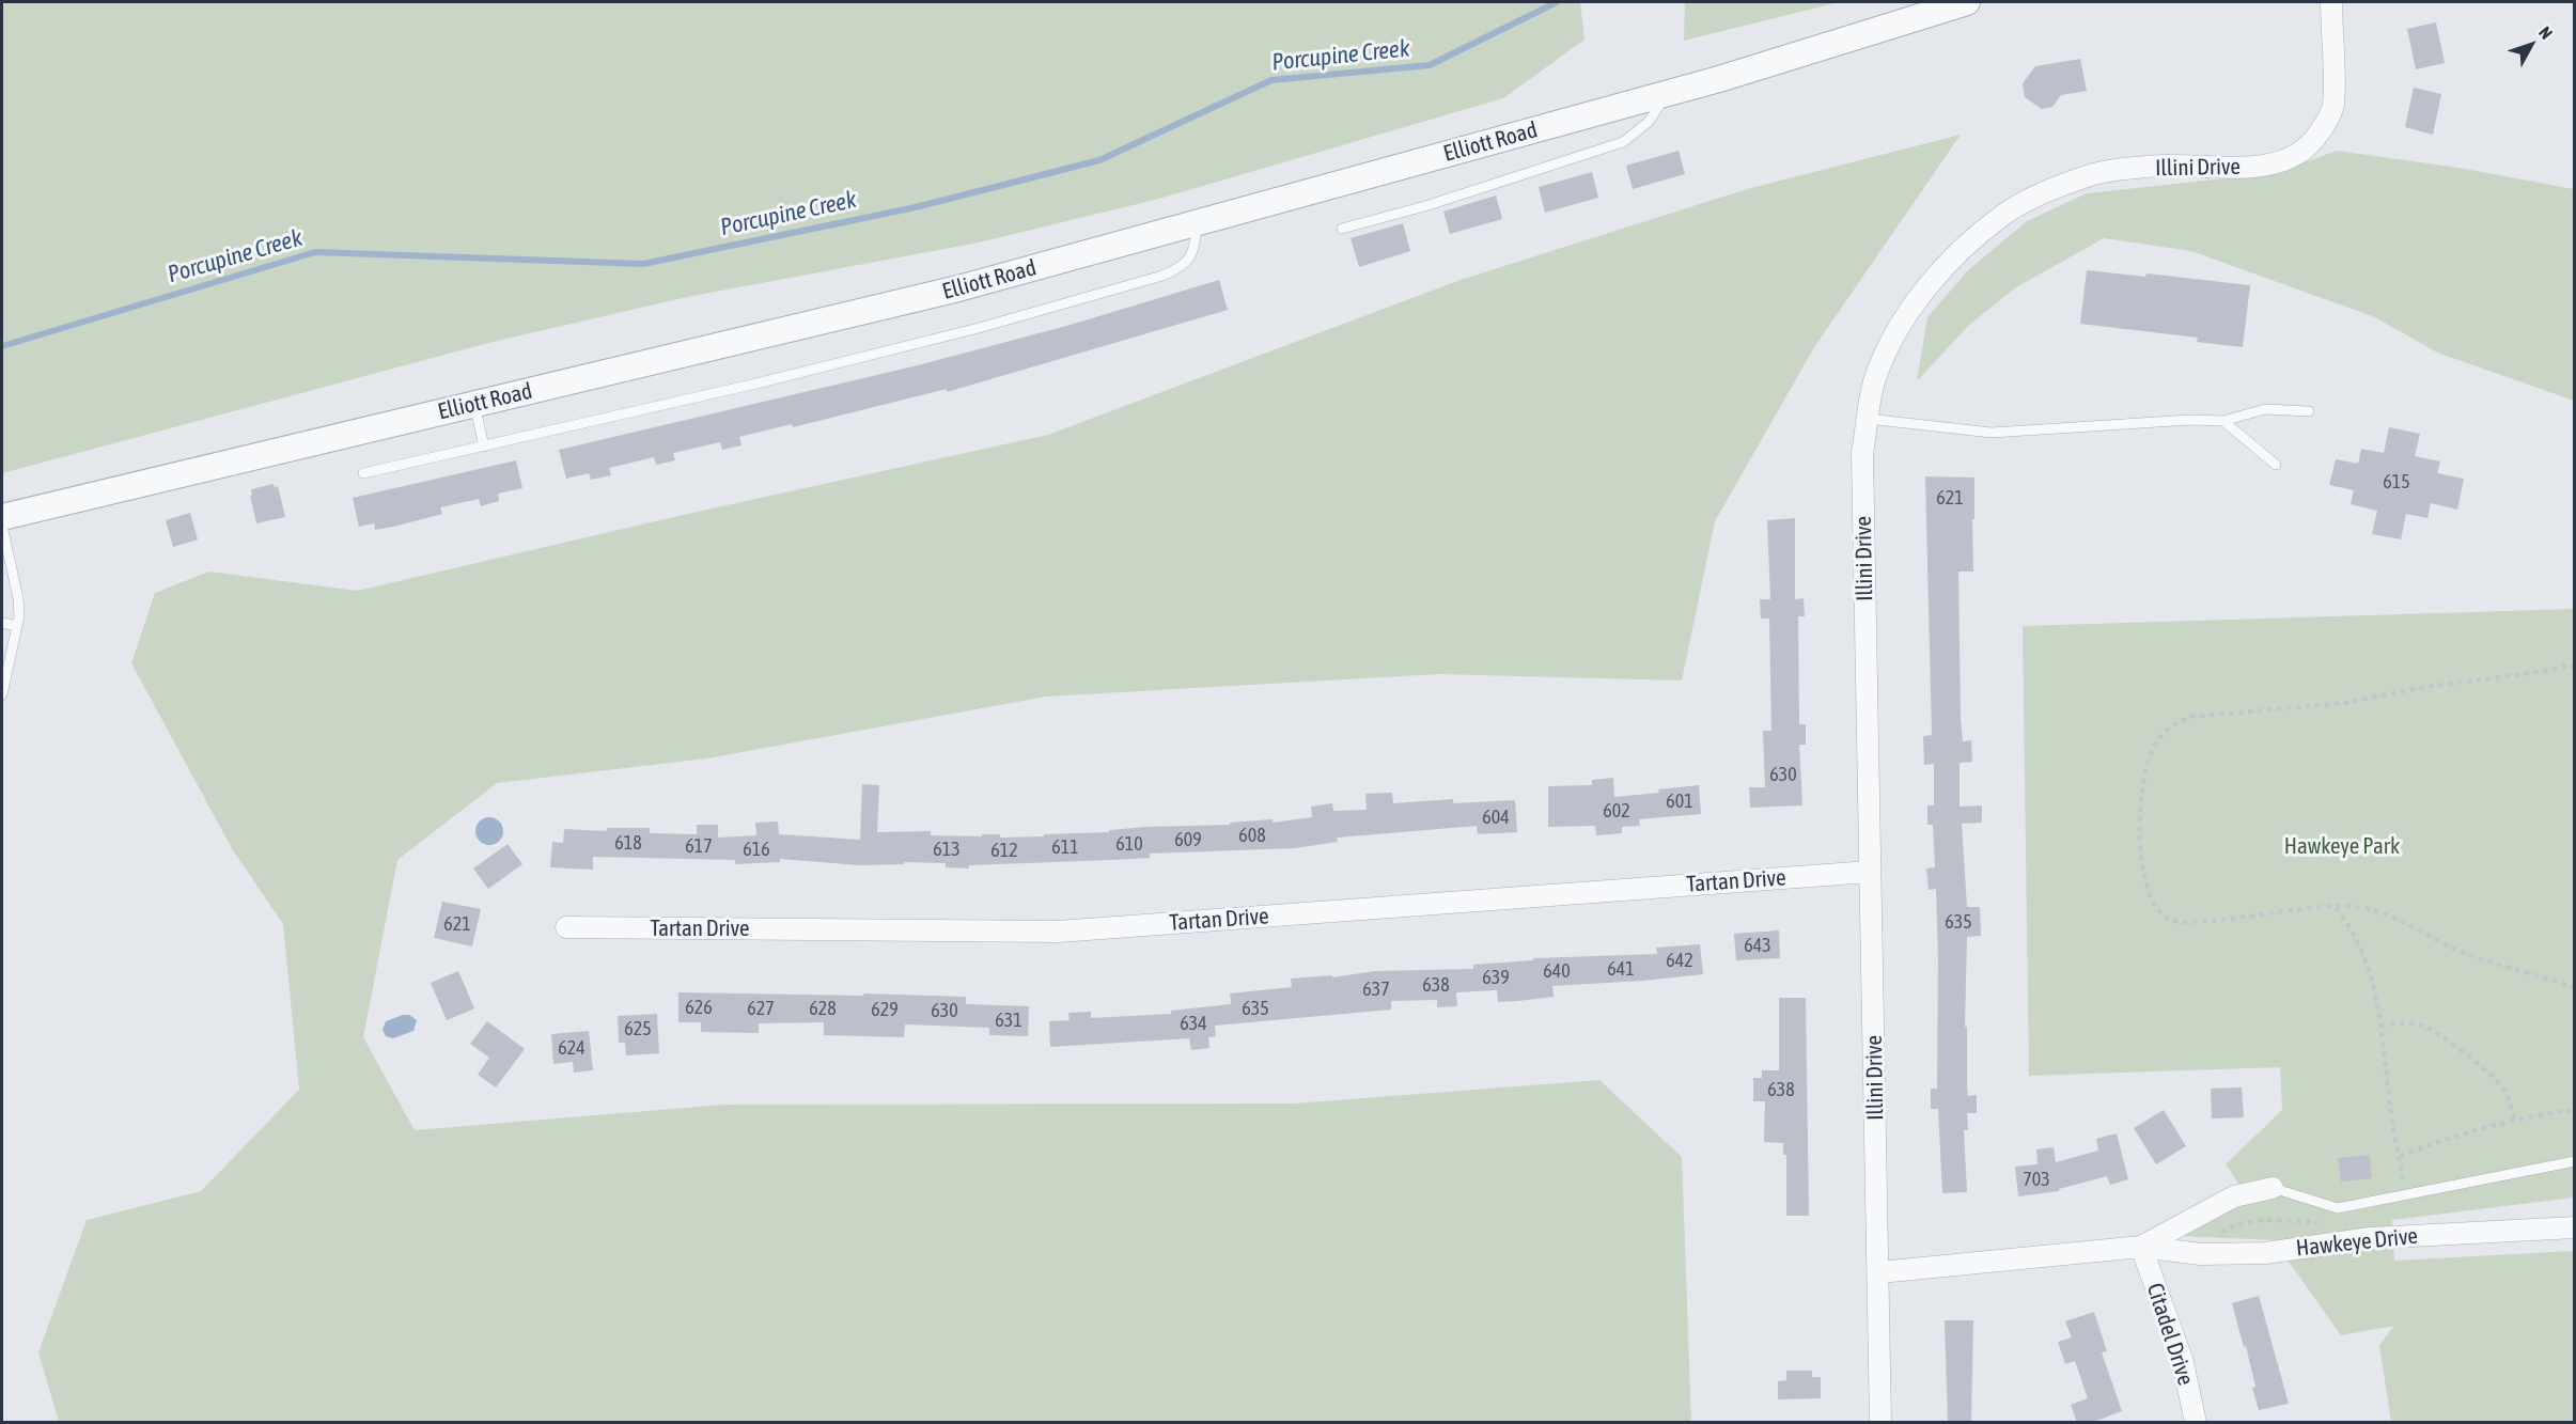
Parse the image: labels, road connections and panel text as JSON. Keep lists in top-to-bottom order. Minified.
{"streets":{"street":["Elliott Road","Illini Drive","Tartan Drive","Hawkeye Drive","Citadel Drive"]},"crossings":[["Illini Drive","Tartan Drive"],["Illini Drive","Hawkeye Drive"],["Hawkeye Drive","Citadel Drive"]],"water":["Porcupine Creek"],"parks":["Hawkeye Park"],"house_numbers":["615","621","630","601","602","604","608","609","618","610","617","611","616","613","612","635","621","643","642","641","640","639","638","637","626","627","628","635","629","630","631","634","625","624","638","703"],"north":"top right"}
